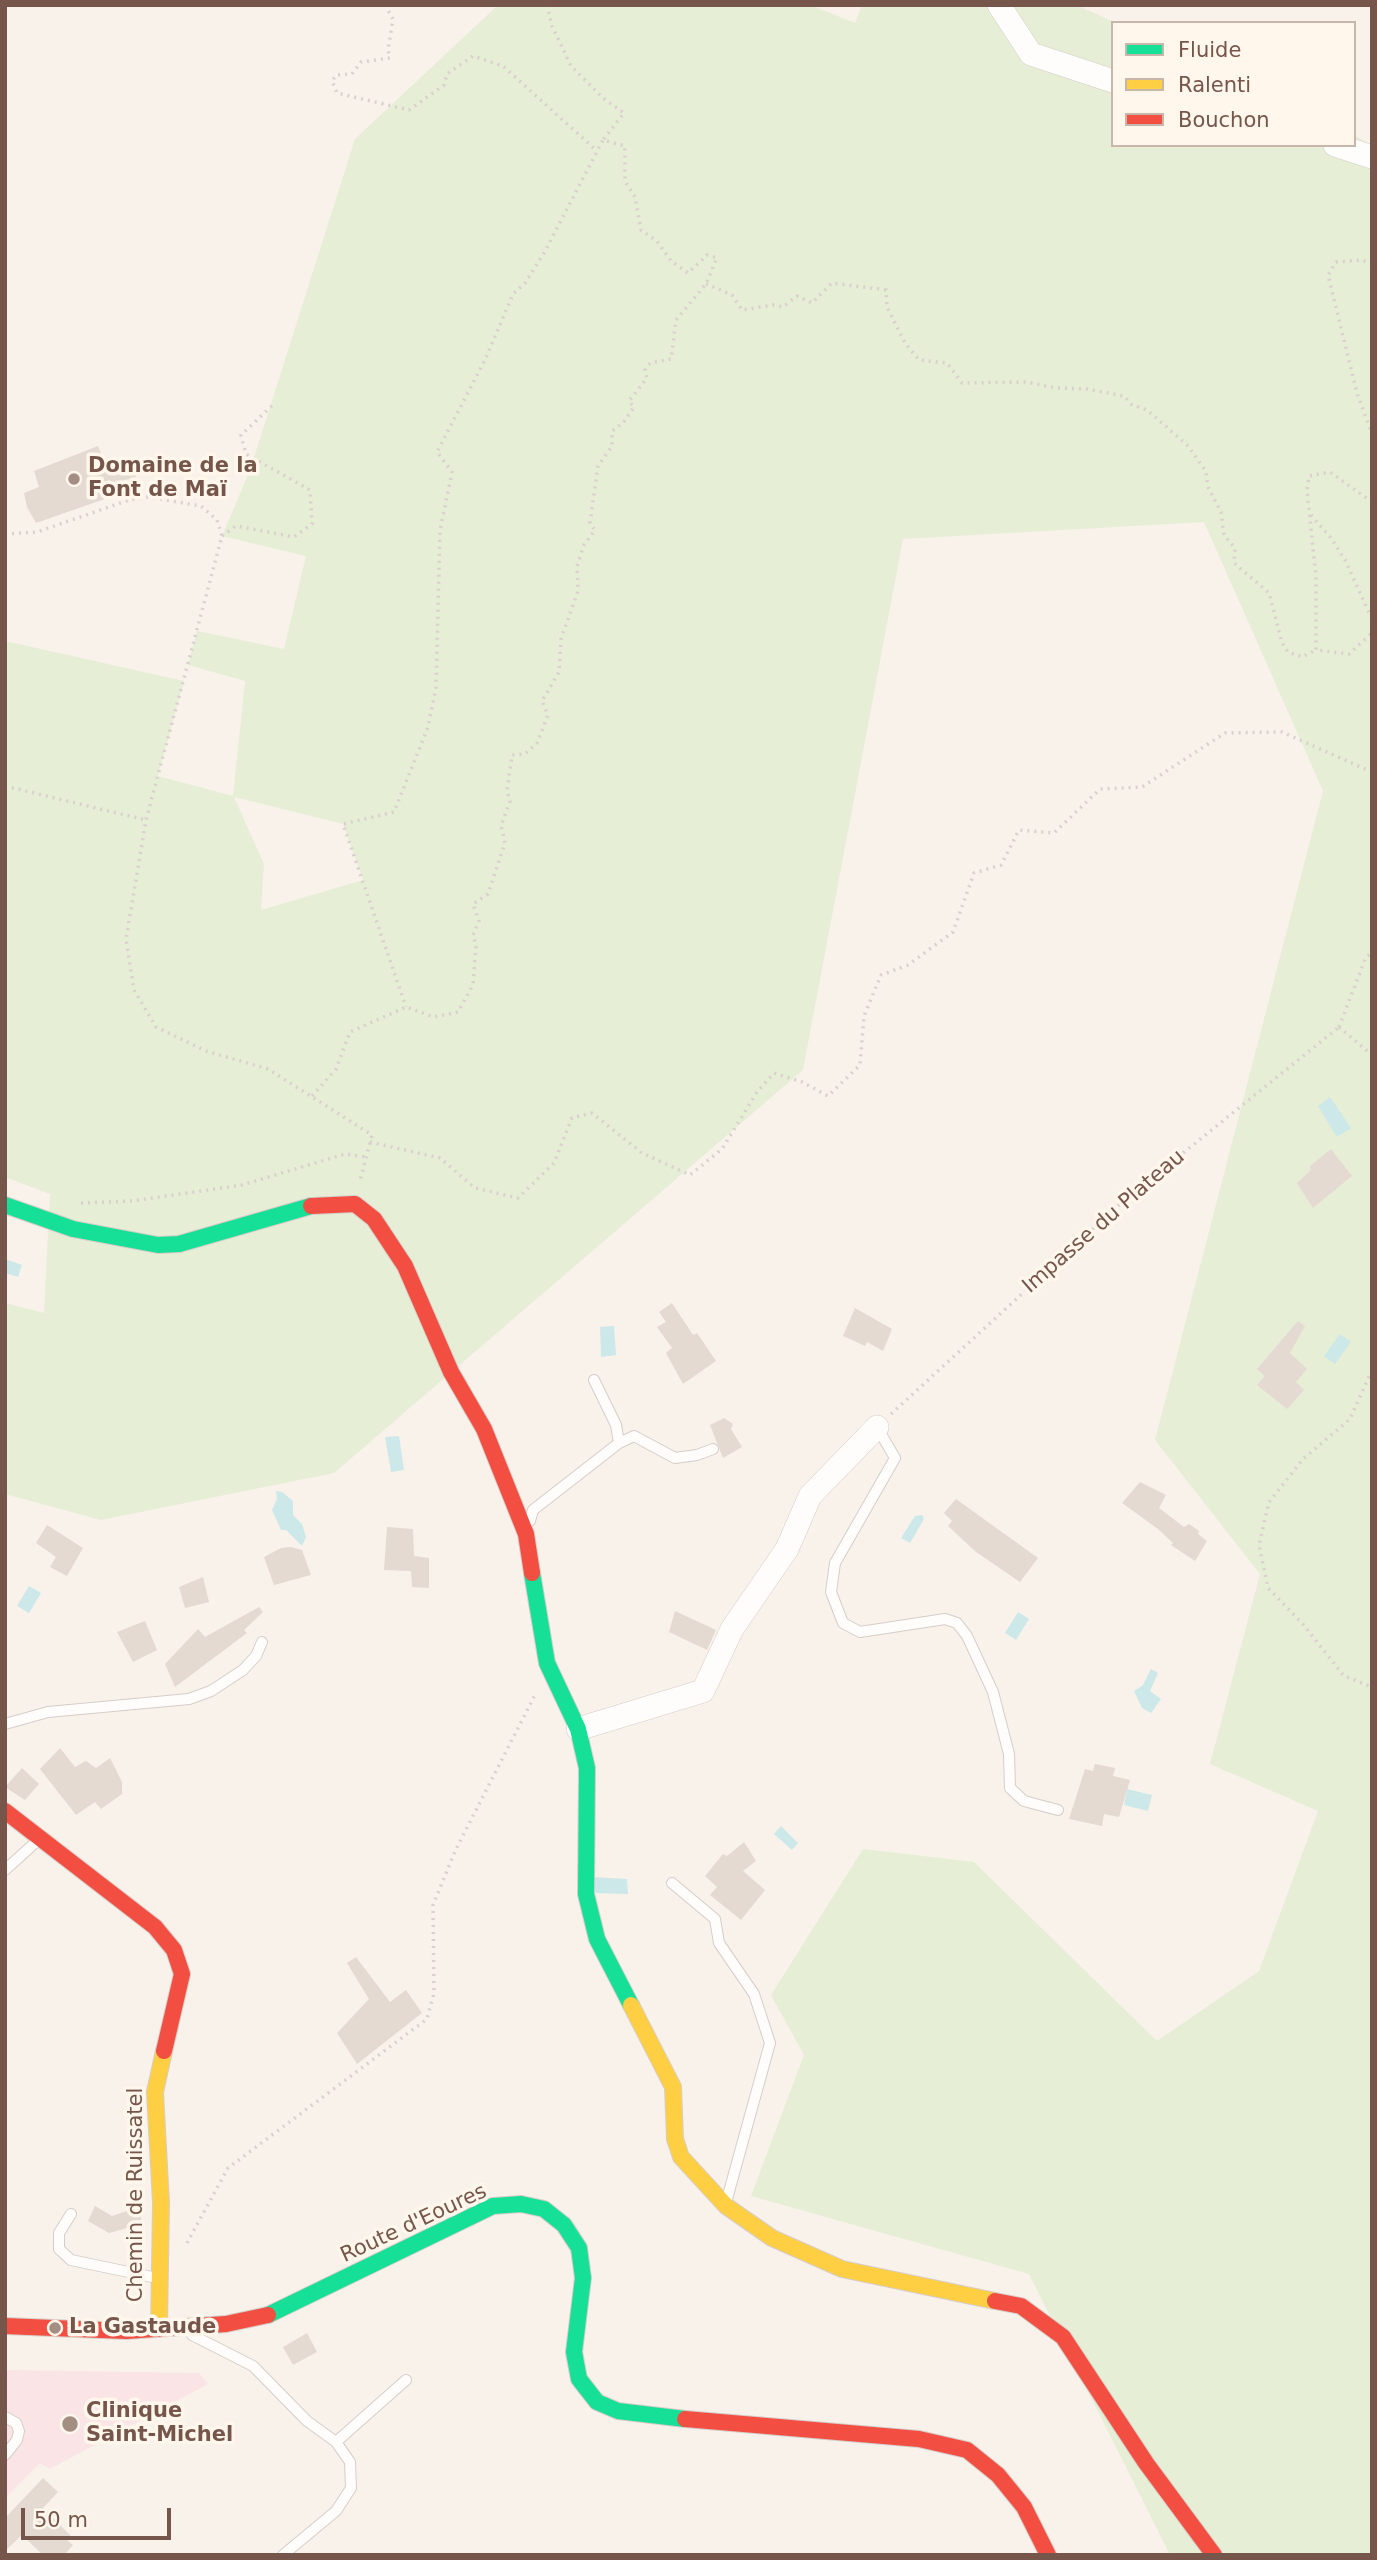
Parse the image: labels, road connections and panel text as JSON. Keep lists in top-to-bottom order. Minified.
{"streets":{"street":["Chemin de Ruissatel","Route d'Eoures"],"path":["Impasse du Plateau"]},"crossings":[["Chemin de Ruissatel","Route d'Eoures"]],"places":["Domaine de la Font de Maï","La Gastaude","Clinique Saint-Michel"],"legend":["Fluide","Ralenti","Bouchon"],"scale_bar":"50 m"}
